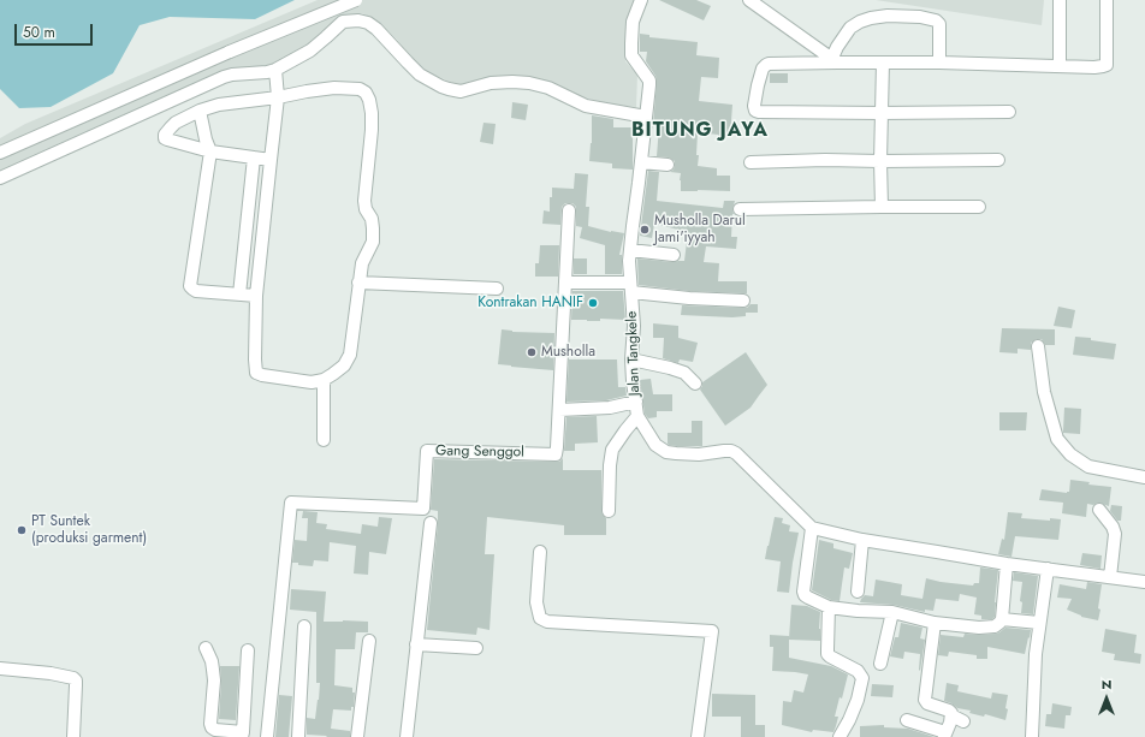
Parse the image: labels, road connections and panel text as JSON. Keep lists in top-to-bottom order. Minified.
{"streets":{"street":["Jalan Tangkele","Gang Senggol"]},"districts":["BITUNG JAYA"],"places":["Musholla Darul Jami'iyyah","Kontrakan HANIF","Musholla","PT Suntek (produksi garment)"],"scale_bar":"50 m","north":"top"}
